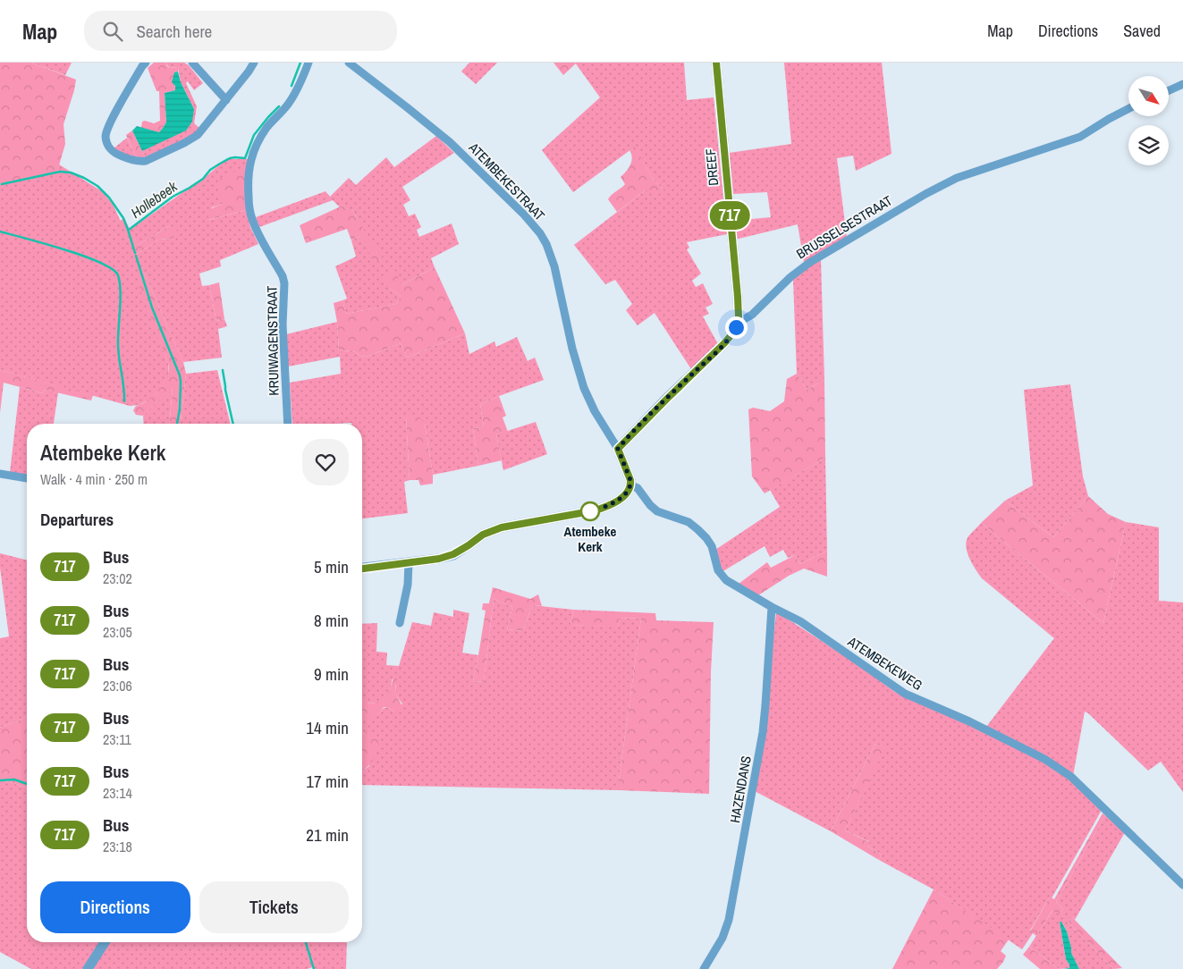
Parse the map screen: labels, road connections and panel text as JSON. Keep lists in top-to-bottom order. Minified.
{"streets":{"street":["DREEF","ATEMBEKESTRAAT","BRUSSELSESTRAAT","KRUIWAGENSTRAAT","ATEMBEKEWEG","HAZENDANS"]},"crossings":[["DREEF","BRUSSELSESTRAAT"],["ATEMBEKESTRAAT","BRUSSELSESTRAAT"],["ATEMBEKESTRAAT","ATEMBEKEWEG"],["ATEMBEKEWEG","HAZENDANS"]],"water":["Hollebeek"],"places":["Atembeke Kerk"],"lines":["bus line 717"],"north":"bottom right","page":{"header":"Map","search":"Search here","nav":["Map","Directions","Saved"],"on_map":"717","heading":[["Atembeke Kerk","Walk · 4 min · 250 m"],"Departures"],"list":[{"mark":"717","name":"Bus","note":"23:02","value":"5 min"},{"mark":"717","name":"Bus","note":"23:05","value":"8 min"},{"mark":"717","name":"Bus","note":"23:06","value":"9 min"},{"mark":"717","name":"Bus","note":"23:11","value":"14 min"},{"mark":"717","name":"Bus","note":"23:14","value":"17 min"},{"mark":"717","name":"Bus","note":"23:18","value":"21 min"}],"buttons":["Directions","Tickets"]}}
